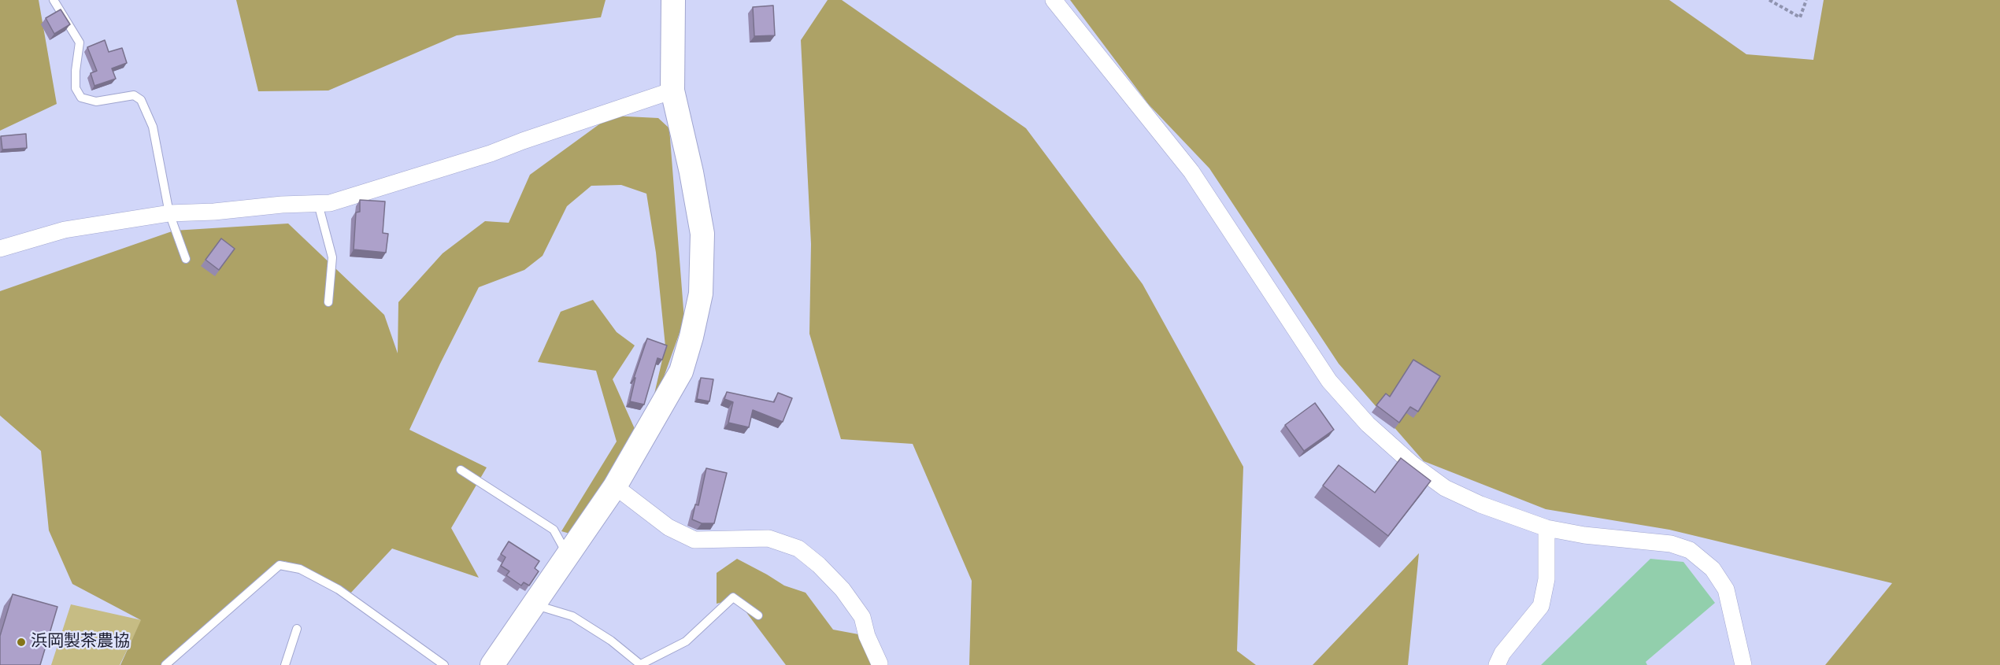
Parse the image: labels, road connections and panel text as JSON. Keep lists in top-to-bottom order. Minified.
{"places":["浜岡製茶農協"]}
